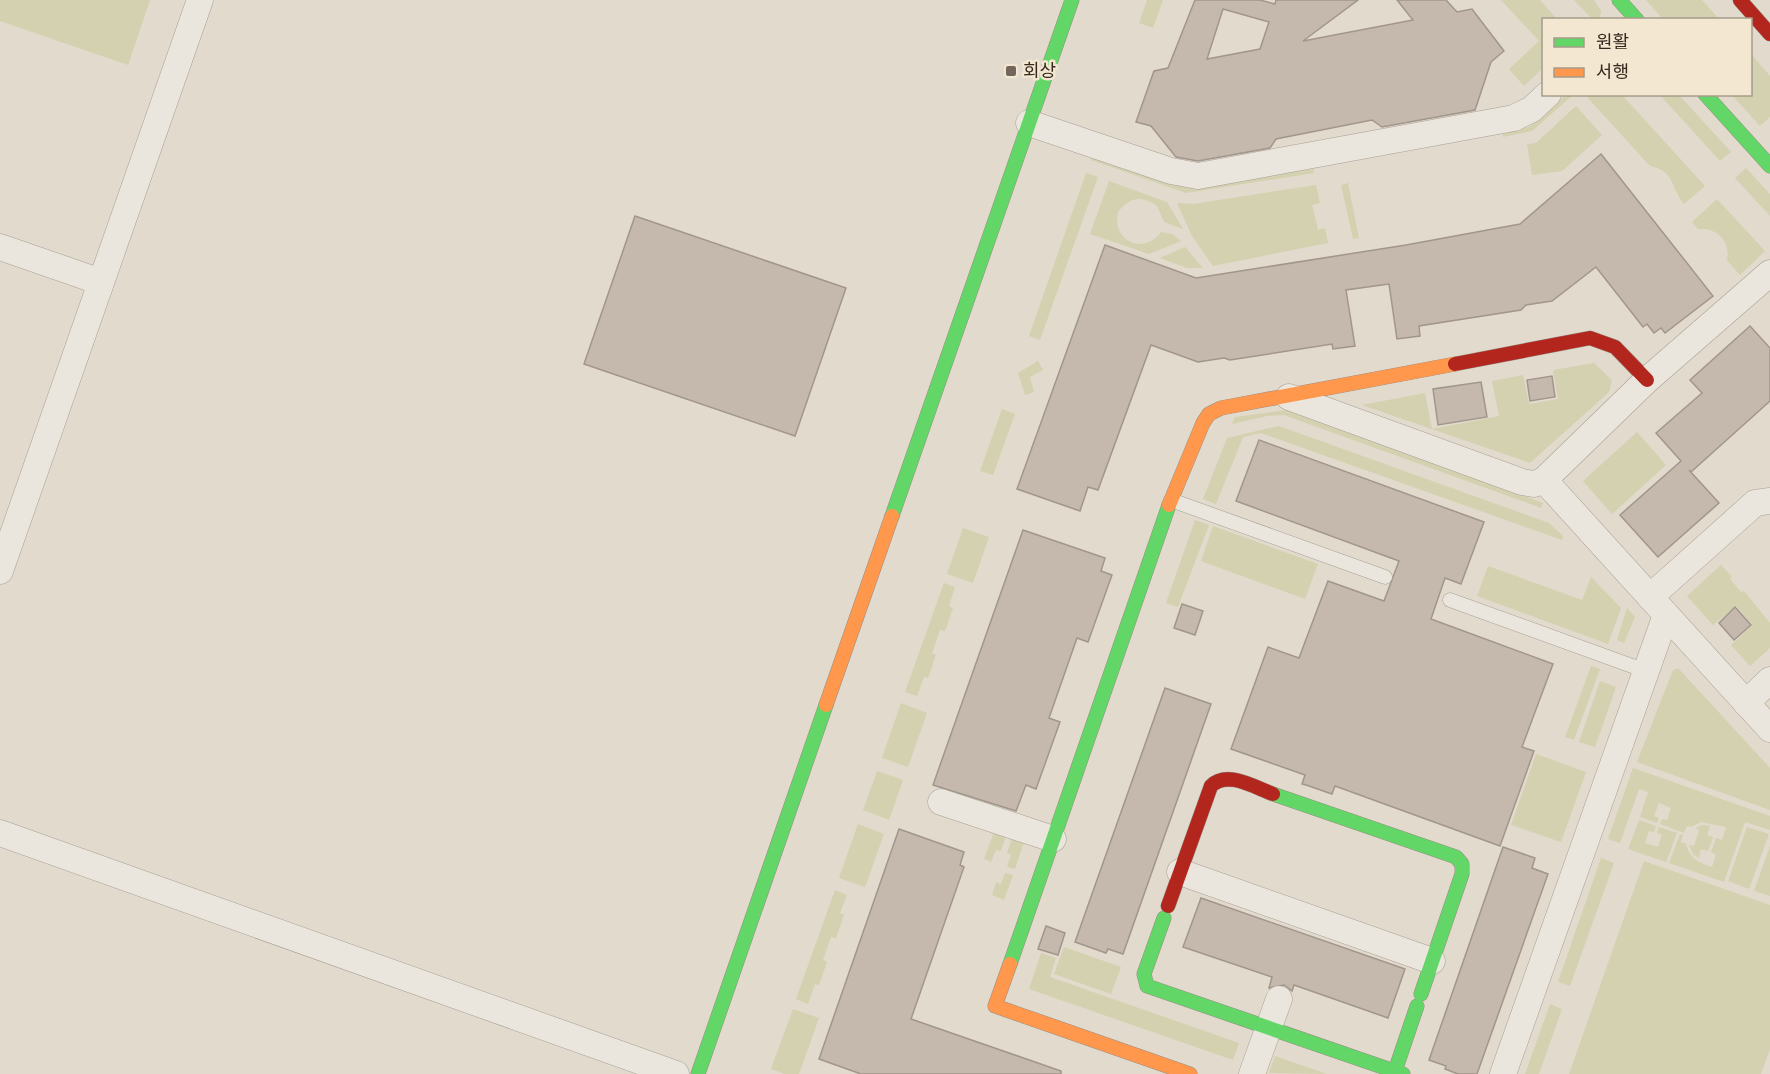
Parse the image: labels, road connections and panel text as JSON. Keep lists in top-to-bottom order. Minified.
{"places":{"transit":["회상"]},"legend":["원활","서행"]}
